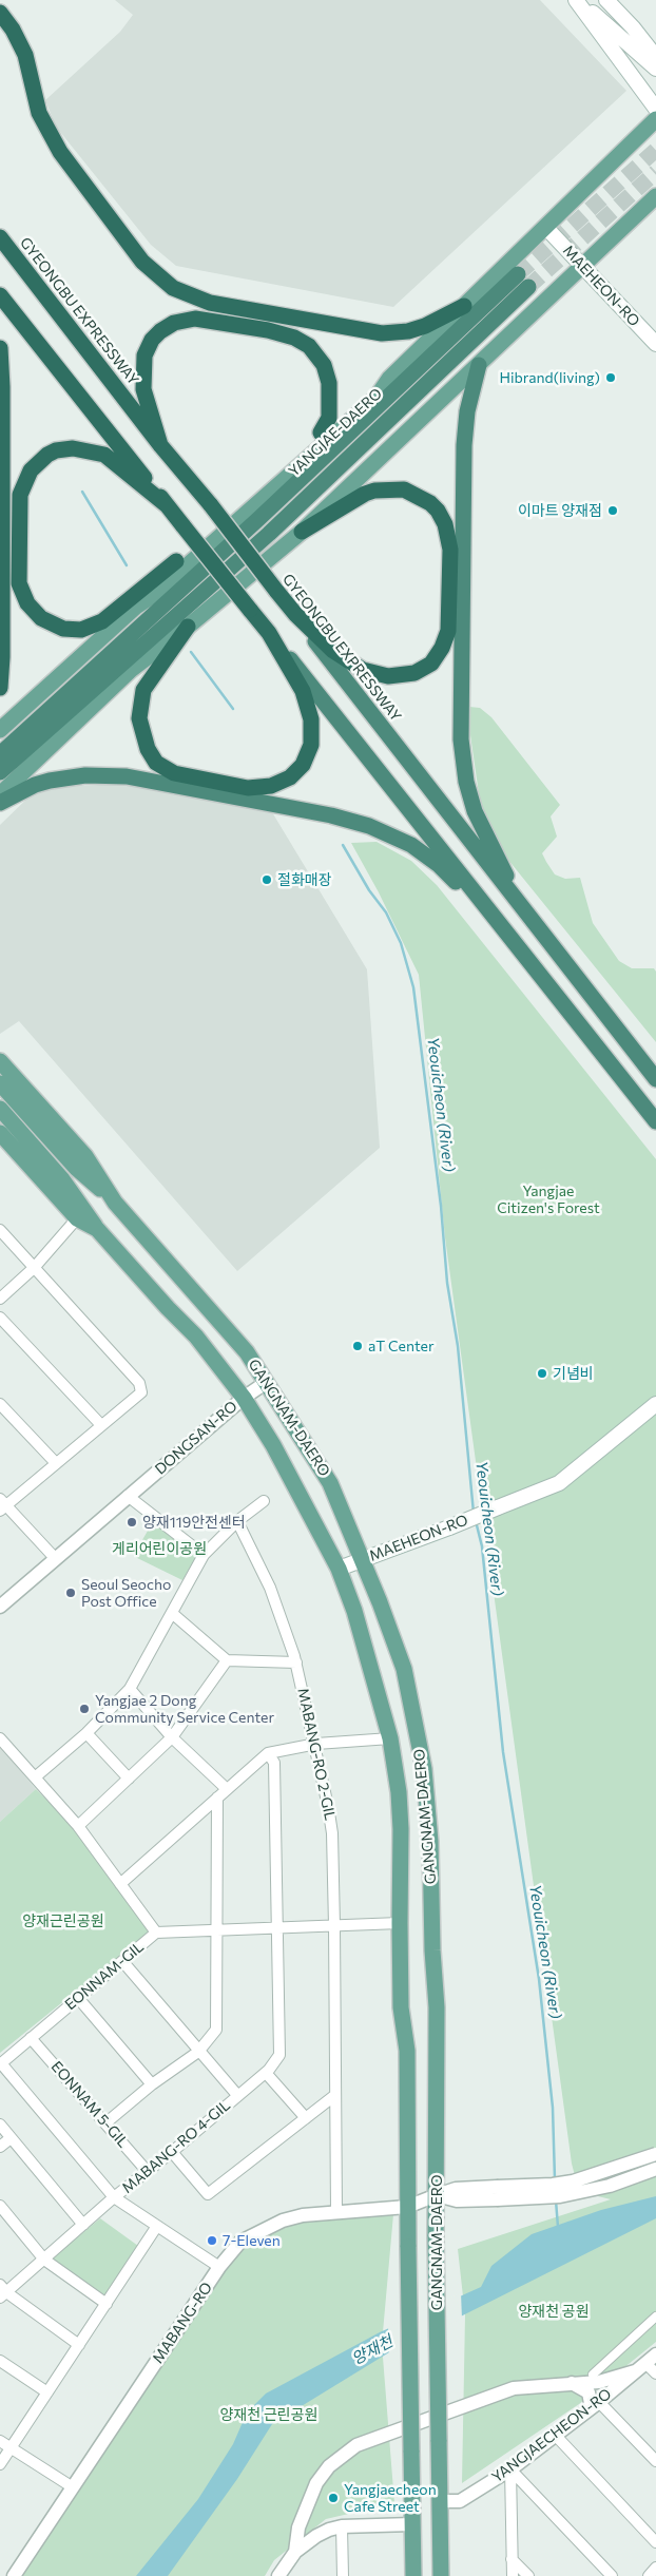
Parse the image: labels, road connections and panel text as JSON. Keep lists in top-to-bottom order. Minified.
{"streets":{"highway":["GYEONGBU EXPRESSWAY","YANGJAE-DAERO"],"main road":["MAEHEON-RO","GANGNAM-DAERO"],"street":["DONGSAN-RO","MABANG-RO 2-GIL","EONNAM-GIL","EONNAM 5-GIL","MABANG-RO 4-GIL","MABANG-RO","YANGJAECHEON-RO"]},"crossings":[["MAEHEON-RO","YANGJAE-DAERO"],["MAEHEON-RO","GANGNAM-DAERO"],["GANGNAM-DAERO","DONGSAN-RO"],["GANGNAM-DAERO","MABANG-RO"],["GANGNAM-DAERO","YANGJAECHEON-RO"],["MABANG-RO 2-GIL","MABANG-RO"],["EONNAM-GIL","EONNAM 5-GIL"],["EONNAM-GIL","MABANG-RO 4-GIL"],["EONNAM 5-GIL","MABANG-RO 4-GIL"],["MABANG-RO 4-GIL","MABANG-RO"]],"water":["Yeouicheon (River)","양재천"],"parks":["Yangjae Citizen's Forest","게리어린이공원","양재근린공원","양재천 공원","양재천 근린공원"],"places":["Hibrand(living)","이마트 양재점","절화매장","aT Center","기념비","양재119안전센터","Seoul Seocho Post Office","Yangjae 2 Dong Community Service Center","7-Eleven","Yangjaecheon Cafe Street"]}
